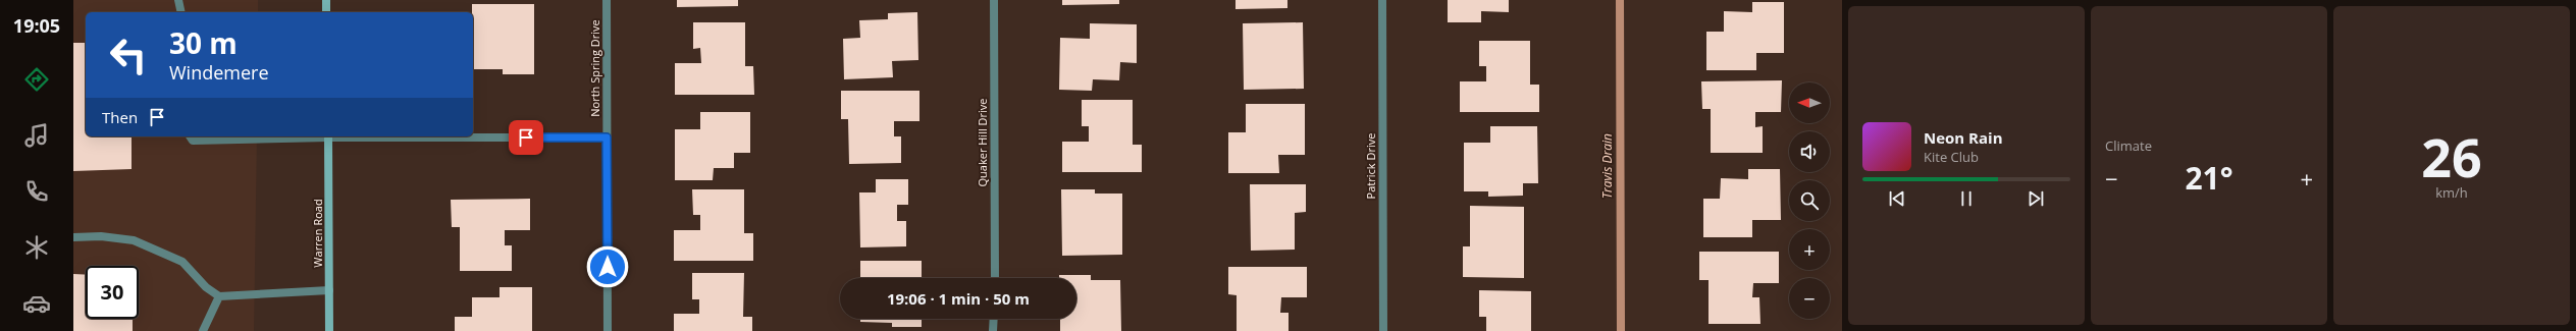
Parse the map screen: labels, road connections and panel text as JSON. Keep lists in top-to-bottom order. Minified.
{"streets":{"main road":["Warren Road"],"street":["North Spring Drive","Quaker Hill Drive","Patrick Drive"]},"water":["Travis Drain"],"north":"left","page":{"tabs":"19:05","tile":["Climate",["26","km/h"]],"turn":["30 m","Windemere"],"map_buttons":["+","−"],"then":"Then","song":["Neon Rain","Kite Club"],"heat":["−","21°","+"],"limit":"30","trip":"19:06 · 1 min · 50 m"}}
